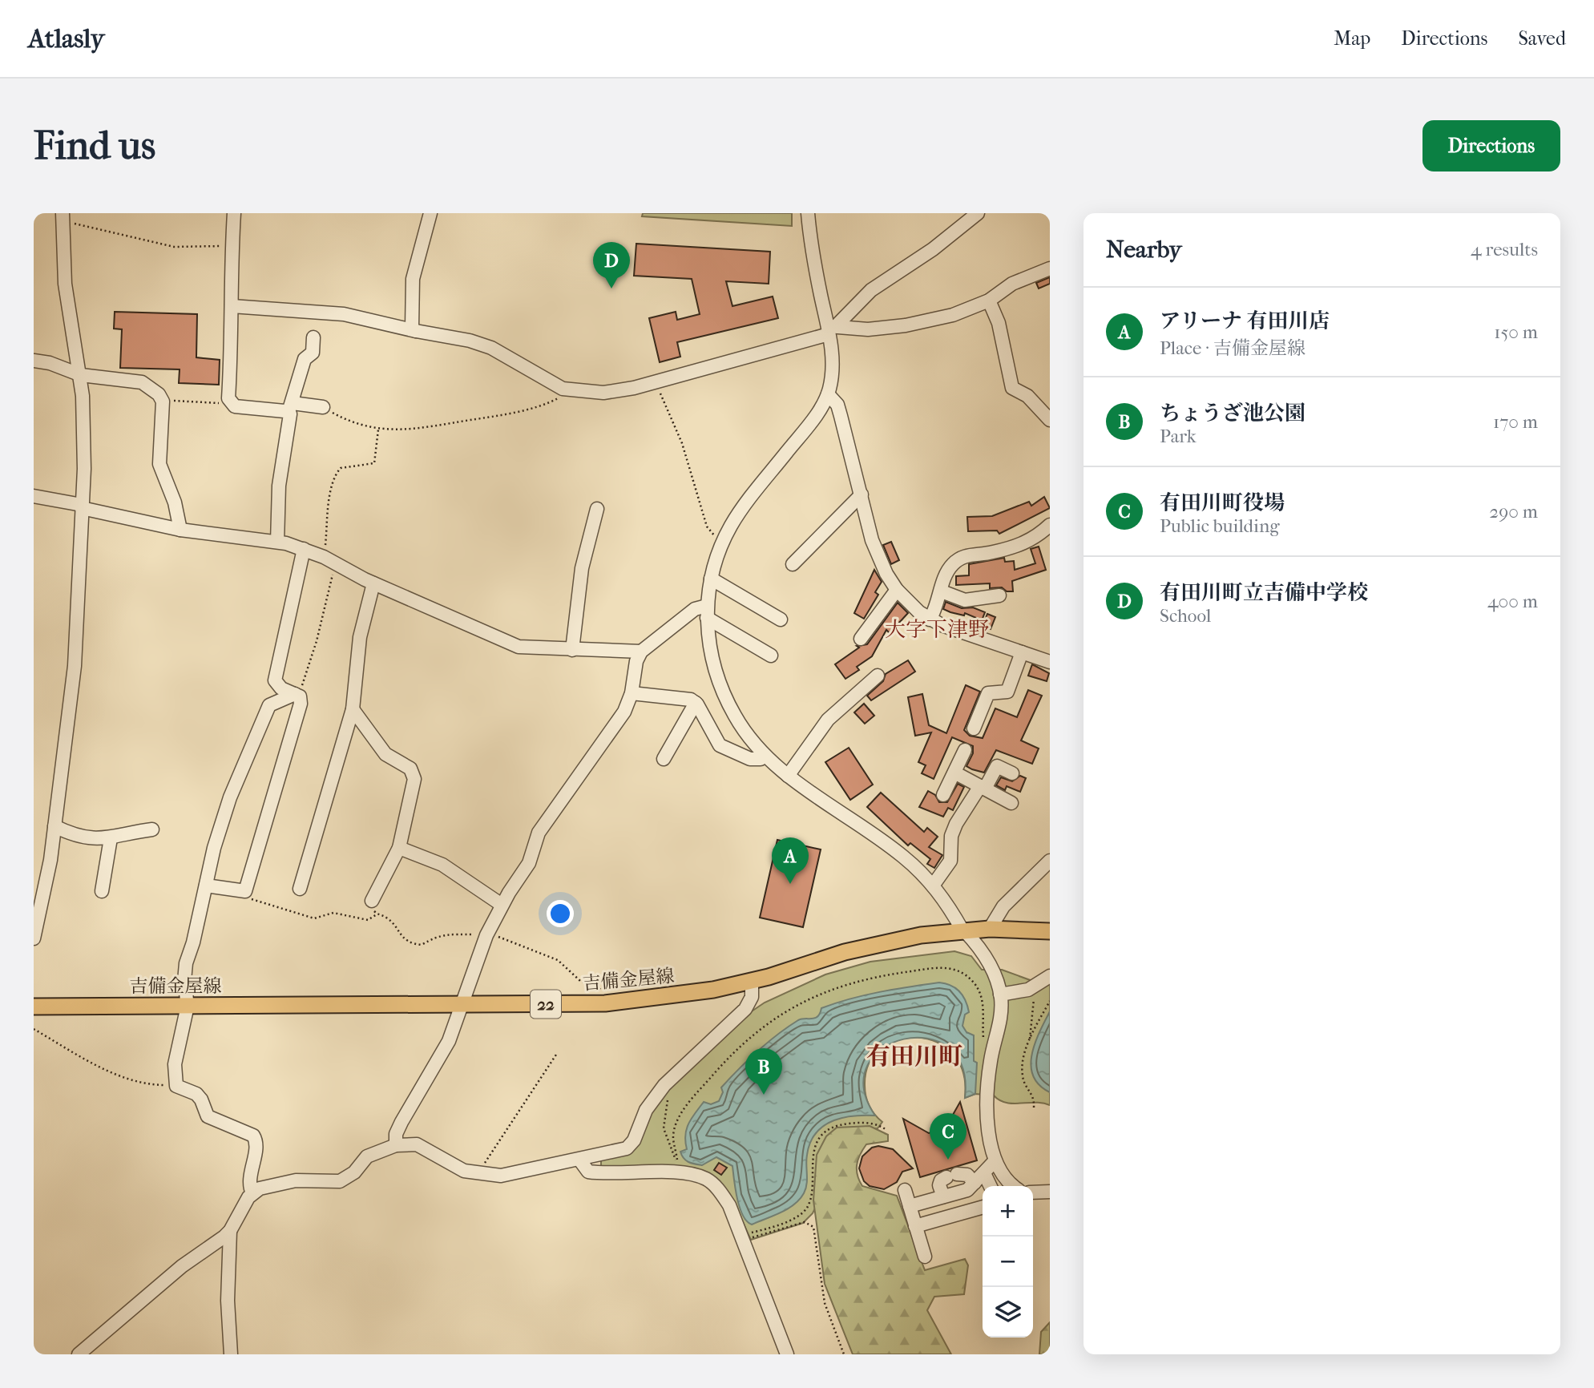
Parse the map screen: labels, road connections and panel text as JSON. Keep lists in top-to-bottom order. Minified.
{"streets":{"main road":["吉備金屋線","22"]},"districts":["大字下津野","有田川町"],"page":{"header":"Atlasly","nav":["Map","Directions","Saved"],"buttons":"Directions","title":"Find us","heading":["Nearby","4 results"],"pins":["D","A","B","C"],"list":[{"mark":"A","name":"アリーナ 有田川店","note":"Place · 吉備金屋線","value":"150 m"},{"mark":"B","name":"ちょうざ池公園","note":"Park","value":"170 m"},{"mark":"C","name":"有田川町役場","note":"Public building","value":"290 m"},{"mark":"D","name":"有田川町立吉備中学校","note":"School","value":"400 m"}],"map_buttons":["+","−"]}}
